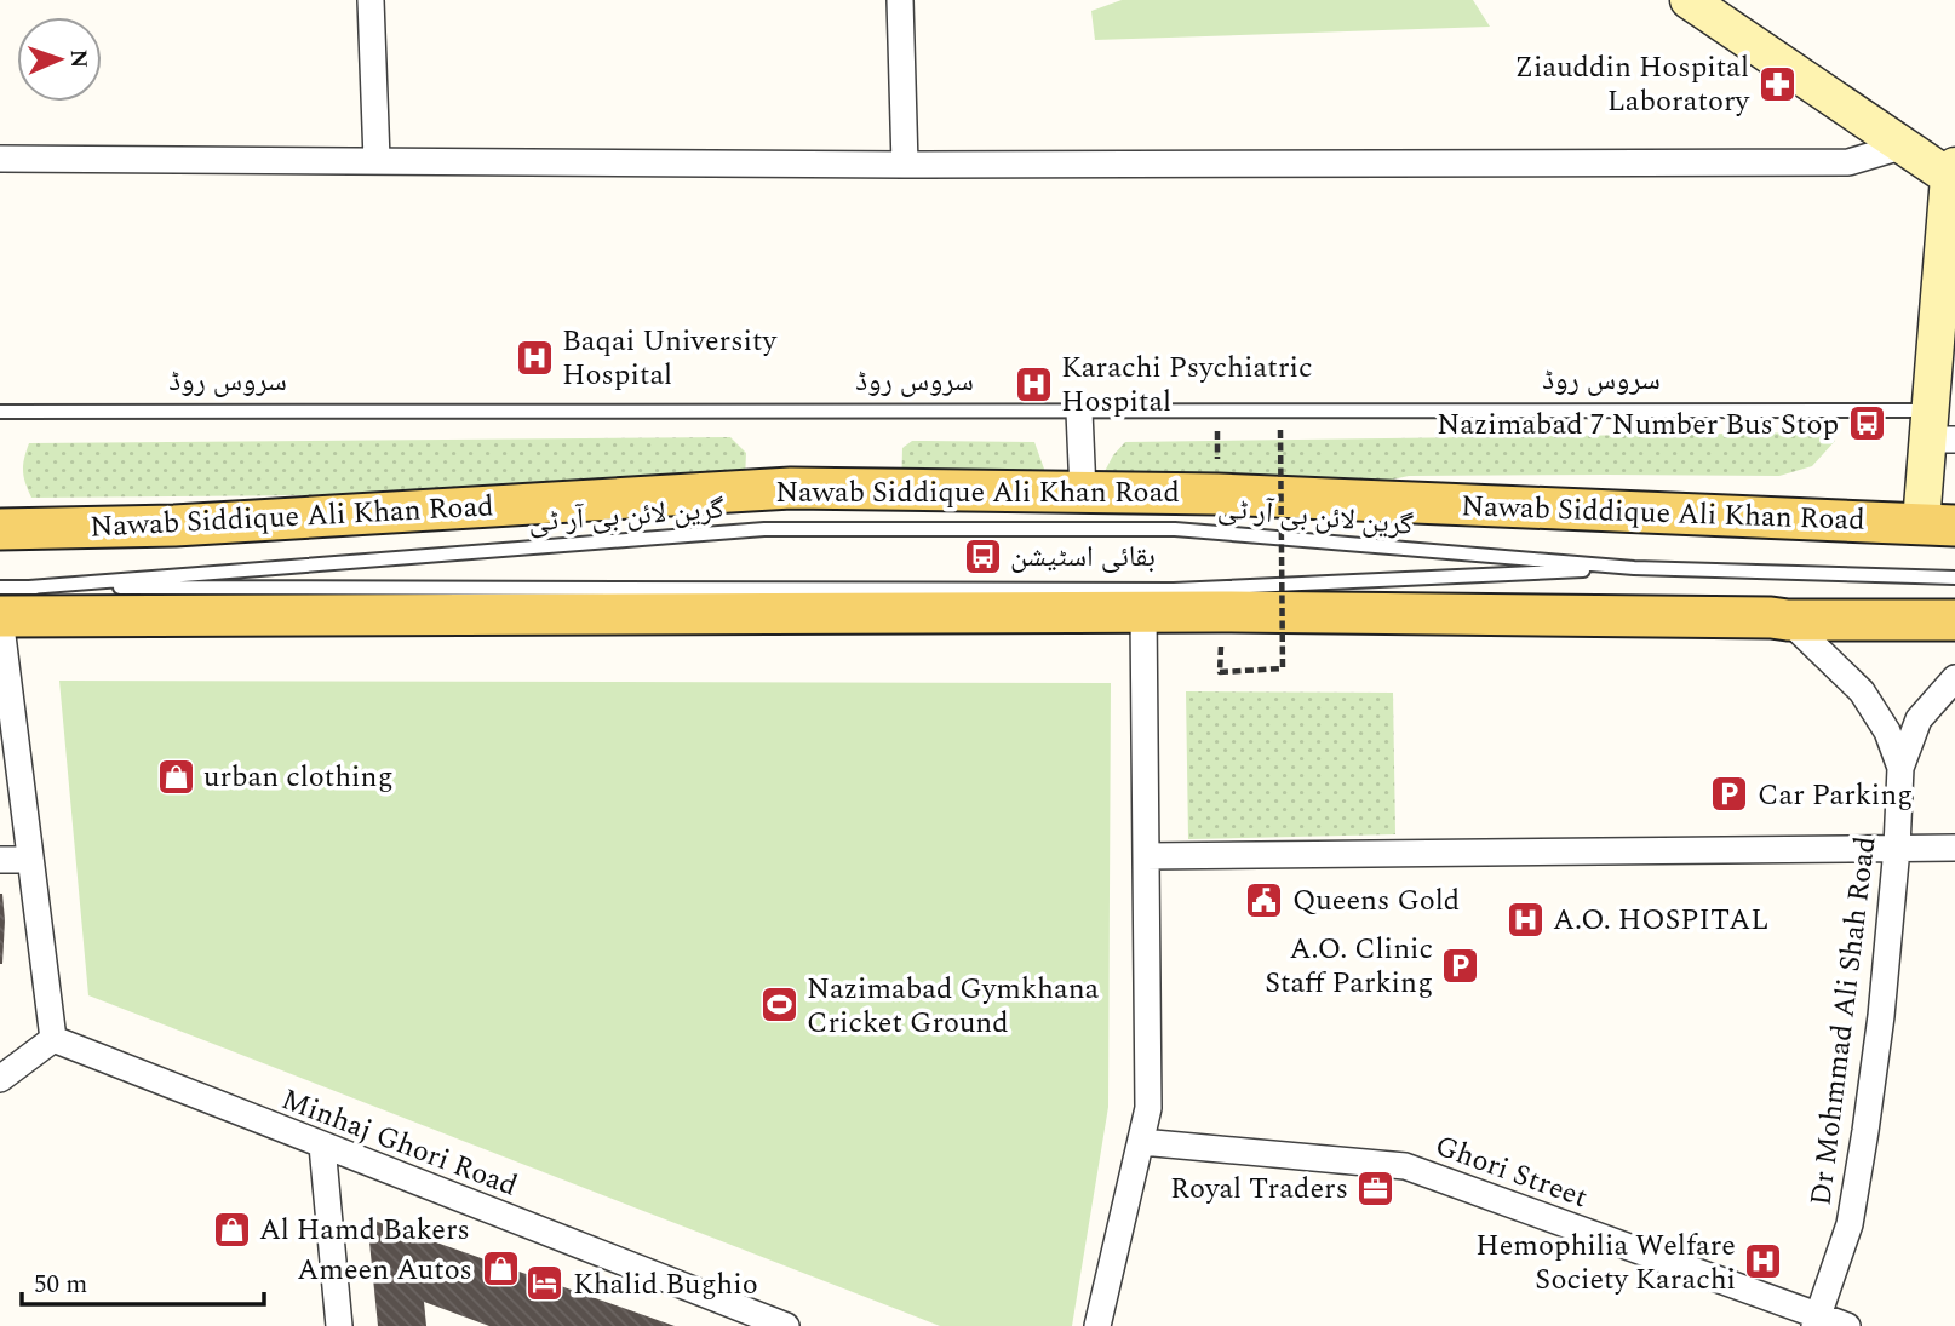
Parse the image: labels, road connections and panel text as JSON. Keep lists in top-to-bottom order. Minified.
{"streets":{"main road":["Nawab Siddique Ali Khan Road"],"street":["Dr Mohmmad Ali Shah Road","Minhaj Ghori Road","Ghori Street"],"lane":["سروس روڈ","گرین لائن بی آر ٹی"]},"crossings":[["Dr Mohmmad Ali Shah Road","Ghori Street"]],"places":{"pharmacy":["Ziauddin Hospital Laboratory"],"hospital":["Baqai University Hospital","Karachi Psychiatric Hospital","A.O. HOSPITAL","Hemophilia Welfare Society Karachi"],"bus stop":["Nazimabad 7 Number Bus Stop","بقائی اسٹیشن"],"shop":["urban clothing","Al Hamd Bakers","Ameen Autos"],"parking":["Car Parking","A.O. Clinic Staff Parking"],"public building":["Queens Gold"],"sports":["Nazimabad Gymkhana Cricket Ground"],"office":["Royal Traders"],"hotel":["Khalid Bughio"]},"scale_bar":"50 m","north":"right"}
